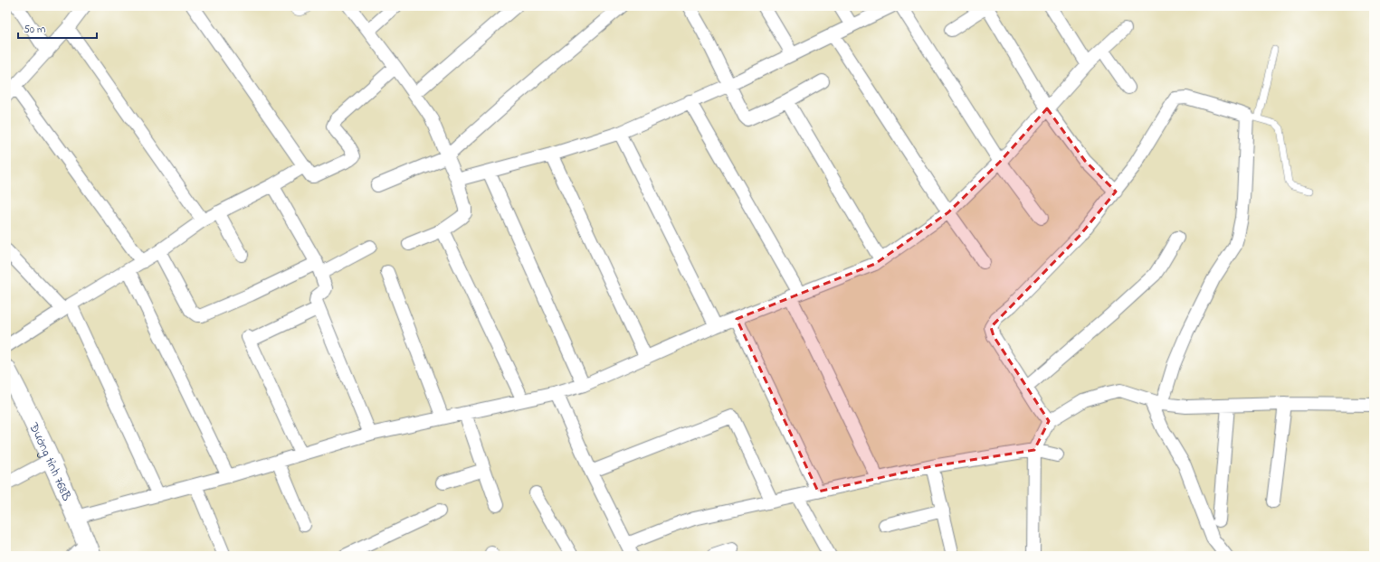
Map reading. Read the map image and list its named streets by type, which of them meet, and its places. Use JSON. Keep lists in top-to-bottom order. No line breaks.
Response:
{"streets":{"street":["Đường tỉnh 768B"]},"scale_bar":"50 m"}
